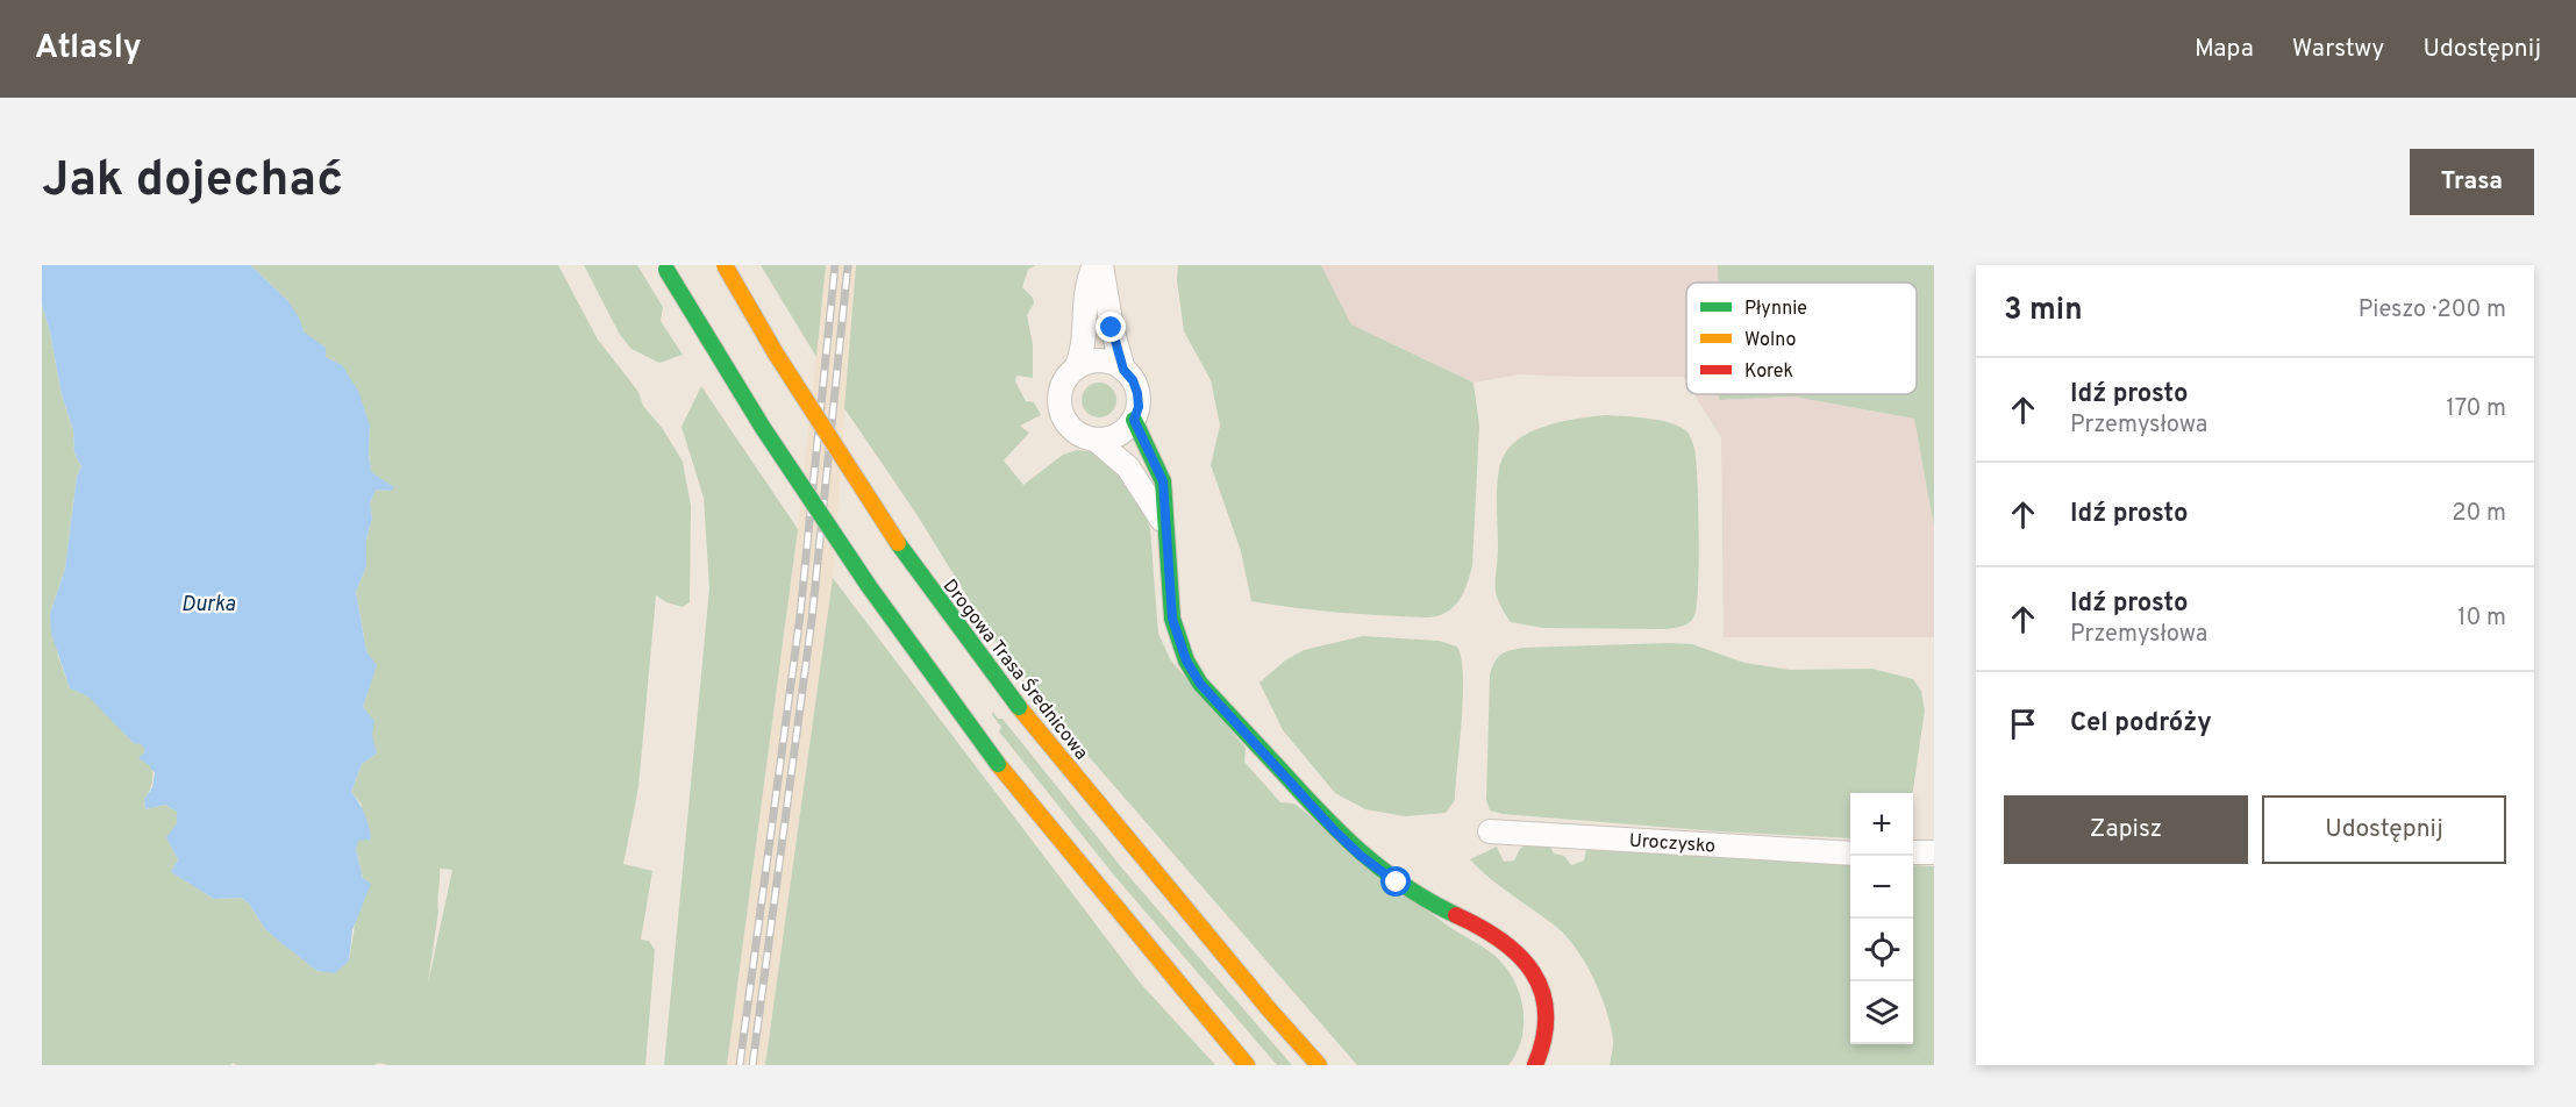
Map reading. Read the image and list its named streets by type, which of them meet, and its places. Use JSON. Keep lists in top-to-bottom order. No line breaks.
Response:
{"streets":{"main road":["Drogowa Trasa Średnicowa"],"street":["Uroczysko"]},"water":["Durka"],"legend":["Płynnie","Wolno","Korek"],"page":{"header":"Atlasly","nav":["Mapa","Warstwy","Udostępnij"],"buttons":["Trasa",["Zapisz","Udostępnij"]],"title":"Jak dojechać","heading":["3 min","Pieszo · 200 m"],"list":[["Idź prosto","Przemysłowa","170 m"],["Idź prosto","20 m"],["Idź prosto","Przemysłowa","10 m"],"Cel podróży"],"map_buttons":["+","−"]}}
